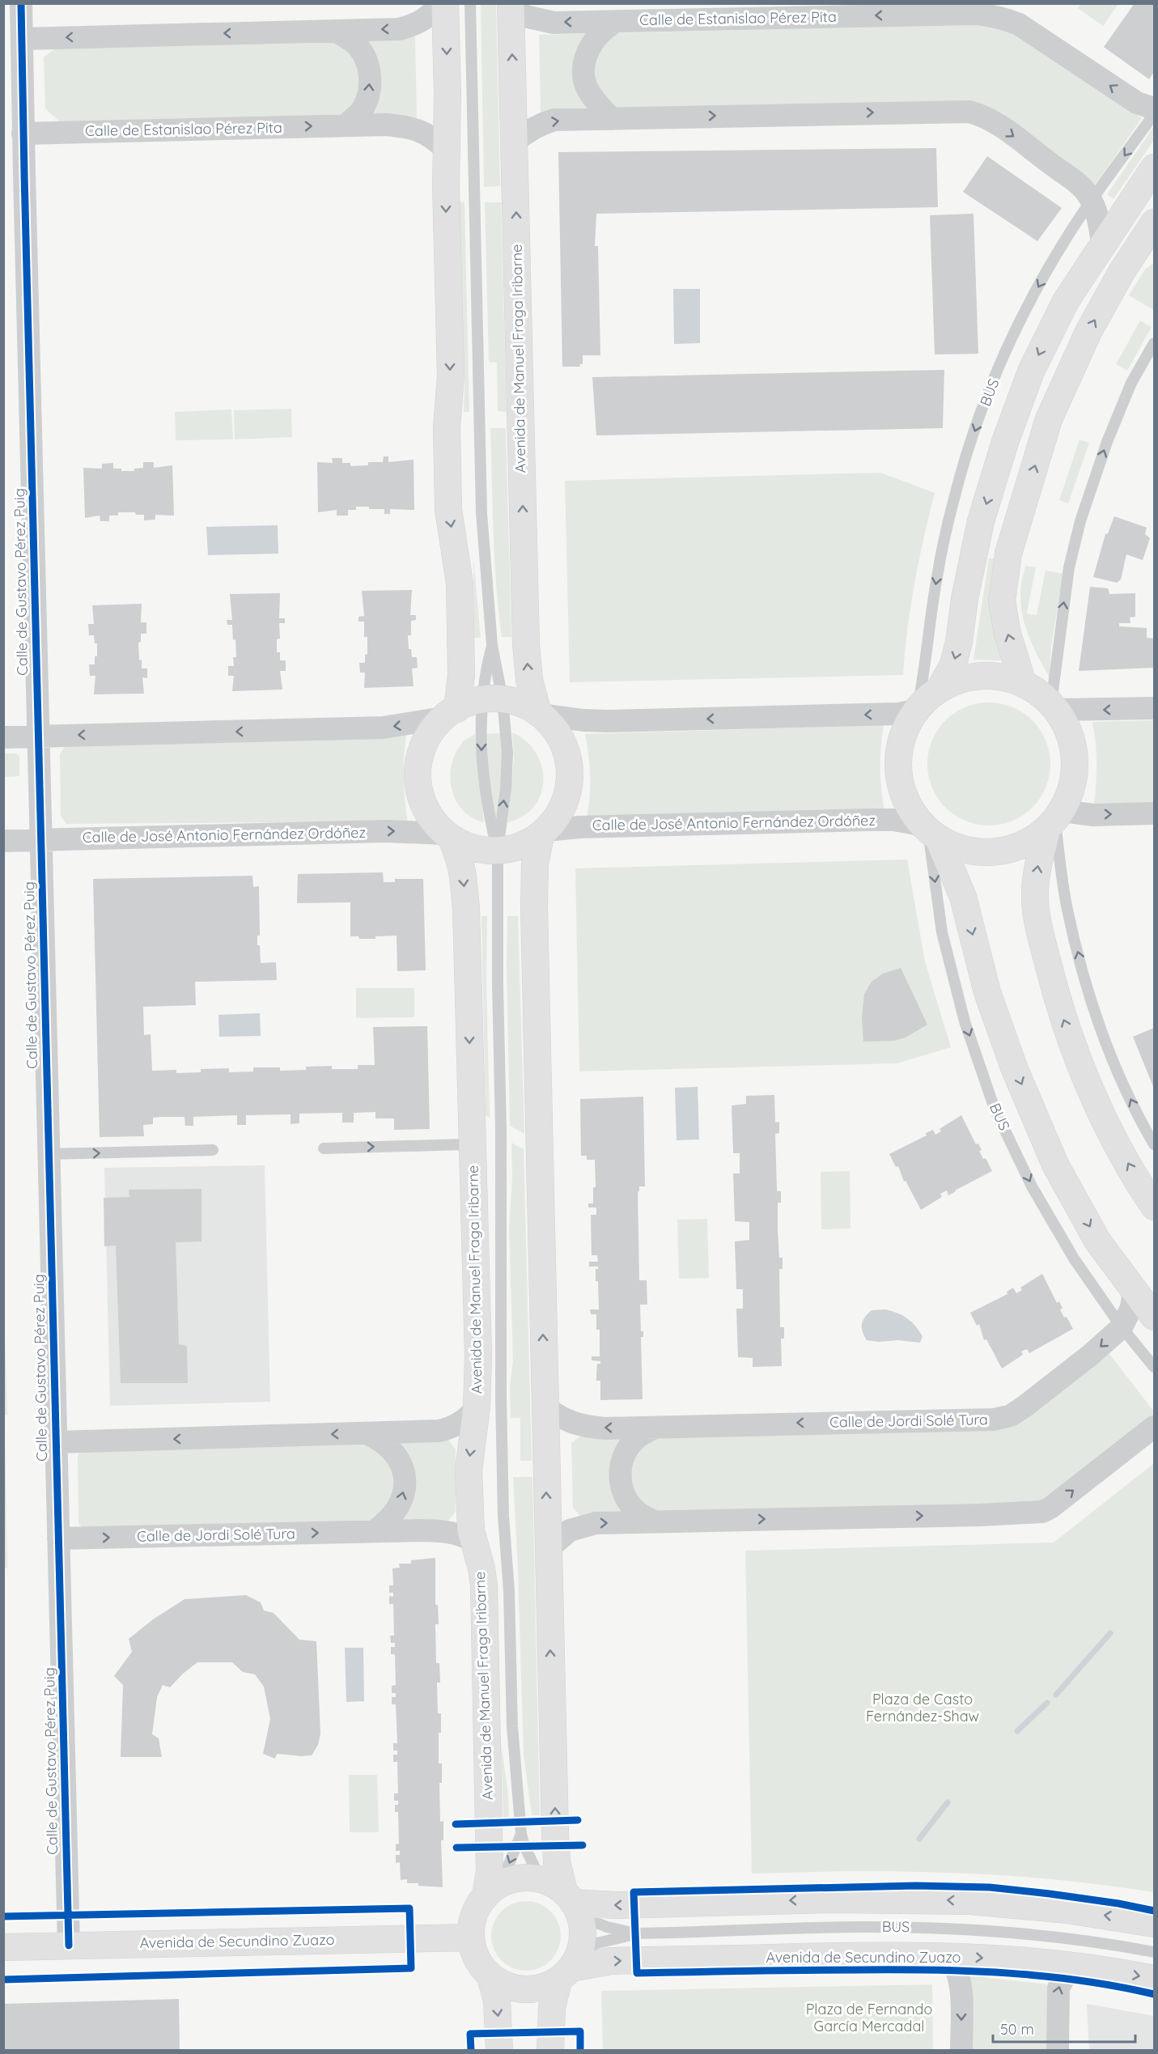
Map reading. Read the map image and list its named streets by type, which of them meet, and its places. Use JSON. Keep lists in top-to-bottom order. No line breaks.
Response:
{"streets":{"street":["Calle de Estanislao Pérez Pita","Avenida de Manuel Fraga Iribarne","Calle de Gustavo Pérez Puig","Calle de José Antonio Fernández Ordóñez","Calle de Jordi Solé Tura","Avenida de Secundino Zuazo"],"lane":["BUS"]},"crossings":[["Calle de Estanislao Pérez Pita","Avenida de Manuel Fraga Iribarne"],["Calle de Estanislao Pérez Pita","Calle de Gustavo Pérez Puig"],["Avenida de Manuel Fraga Iribarne","BUS"],["Avenida de Manuel Fraga Iribarne","Calle de José Antonio Fernández Ordóñez"],["Avenida de Manuel Fraga Iribarne","Calle de Jordi Solé Tura"],["Avenida de Manuel Fraga Iribarne","Avenida de Secundino Zuazo"],["BUS","Calle de José Antonio Fernández Ordóñez"],["BUS","Calle de Jordi Solé Tura"],["BUS","Avenida de Secundino Zuazo"],["Calle de Gustavo Pérez Puig","Calle de José Antonio Fernández Ordóñez"],["Calle de Gustavo Pérez Puig","Calle de Jordi Solé Tura"],["Calle de Gustavo Pérez Puig","Avenida de Secundino Zuazo"]],"one_way":["BUS"],"parks":["Plaza de Casto Fernández-Shaw","Plaza de Fernando García Mercadal"],"scale_bar":"50 m"}
